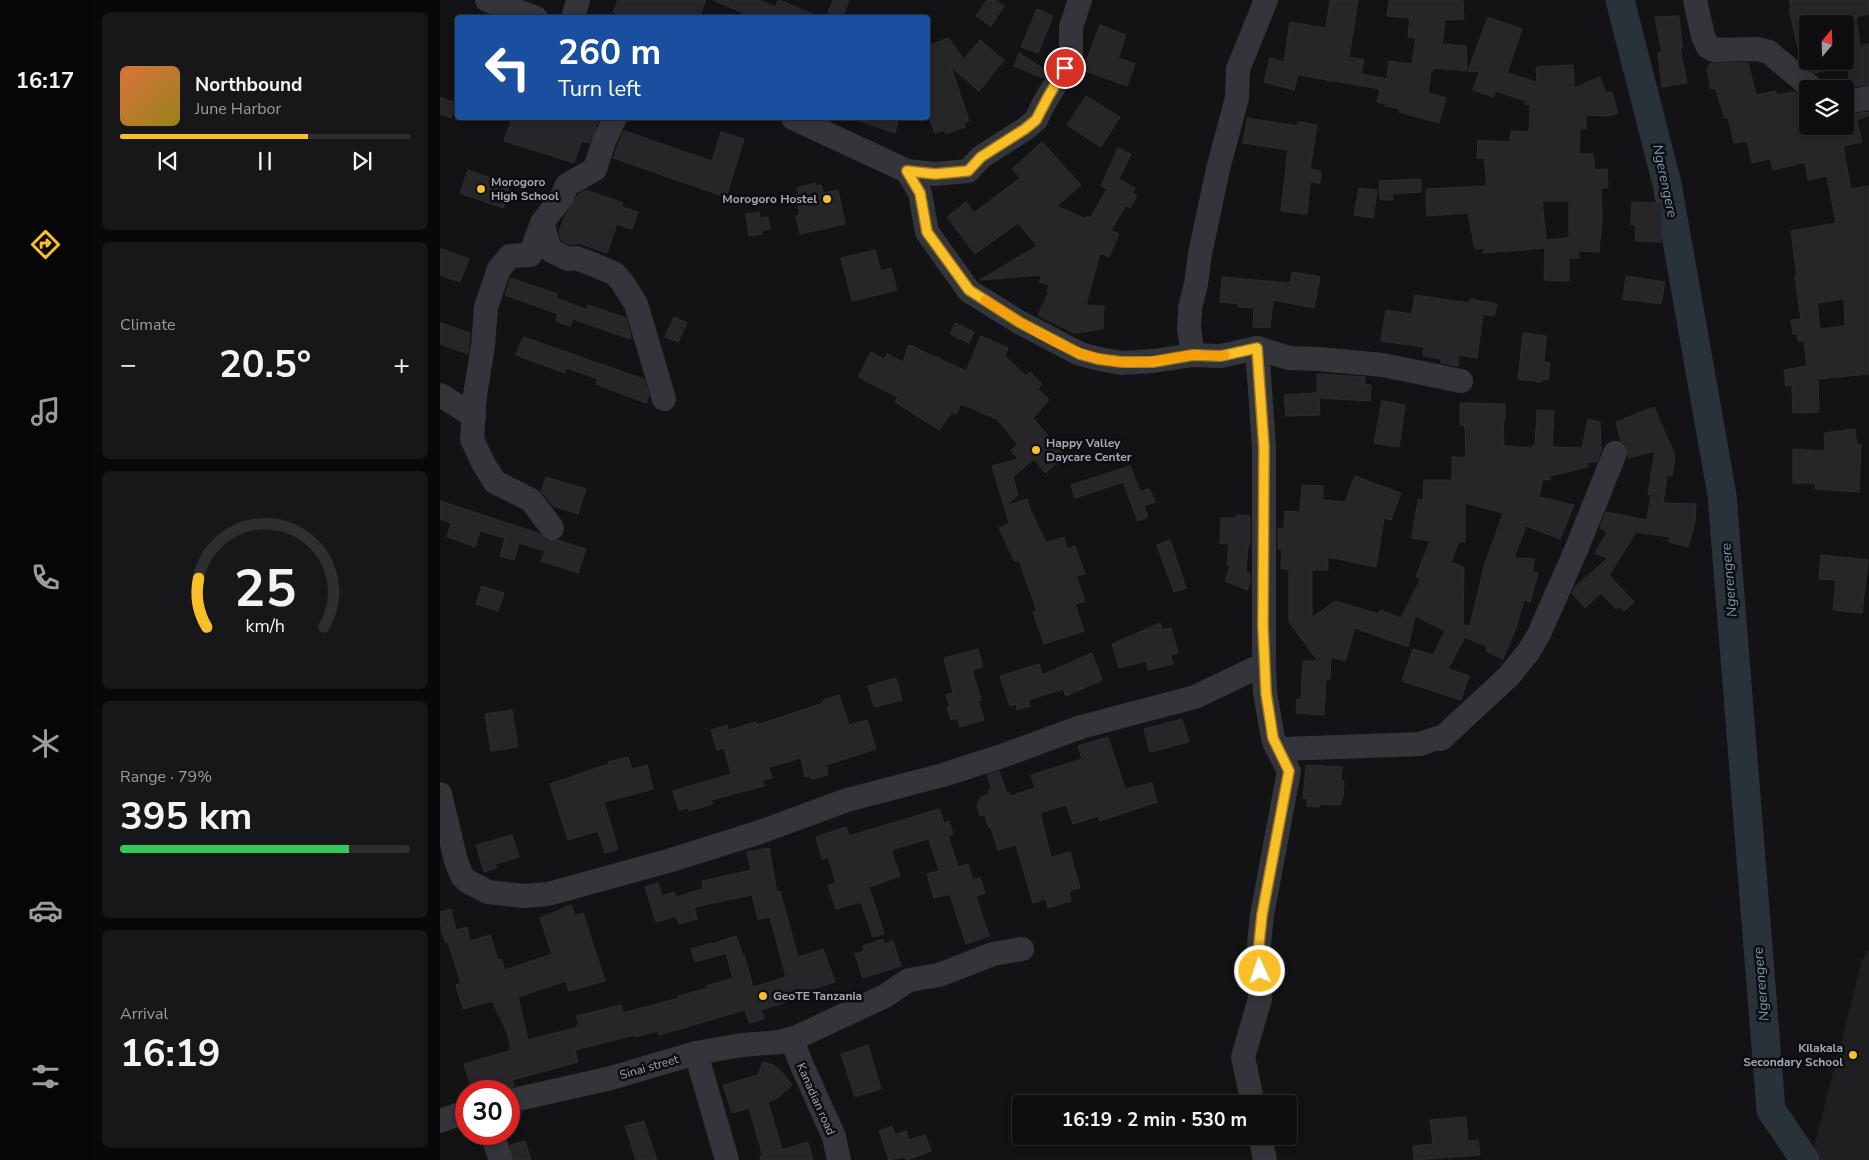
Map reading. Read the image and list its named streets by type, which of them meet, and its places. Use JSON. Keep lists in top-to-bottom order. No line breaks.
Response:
{"streets":{"street":["Sinai street","Kanadian road"]},"crossings":[["Sinai street","Kanadian road"]],"water":["Ngerengere"],"places":["Morogoro High School","Morogoro Hostel","Happy Valley Daycare Center","GeoTE Tanzania","Kilakala Secondary School"],"north":"top","page":{"tabs":"16:17","turn":["260 m","Turn left"],"song":["Northbound","June Harbor"],"tile":["Climate",["Range · 79%","395 km"],["Arrival","16:19"]],"heat":["−","20.5°","+"],"limit":"30","trip":"16:19 · 2 min · 530 m","gauge":["25","km/h"]}}
